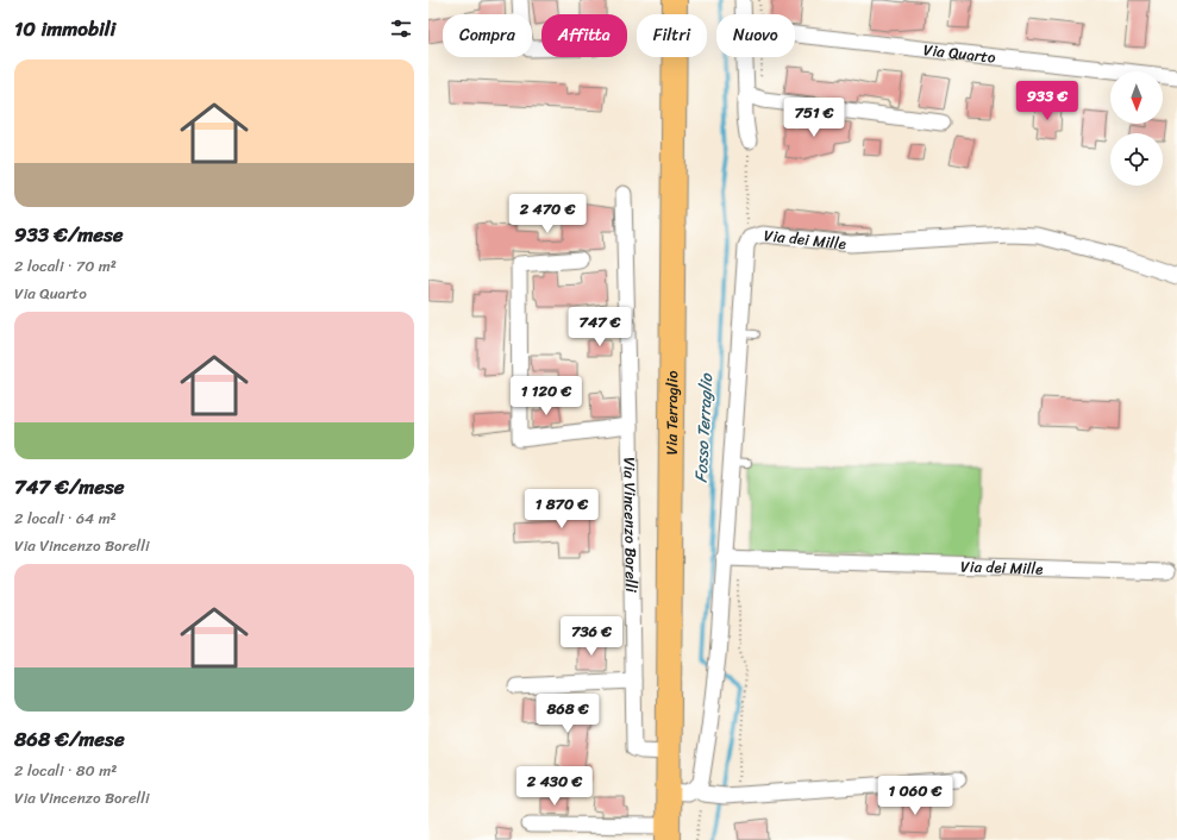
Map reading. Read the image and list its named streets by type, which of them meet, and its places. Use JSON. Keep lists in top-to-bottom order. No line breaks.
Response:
{"streets":{"main road":["Via Terraglio"],"street":["Via Quarto","Via dei Mille","Via Vincenzo Borelli"]},"crossings":[["Via Terraglio","Via Vincenzo Borelli"]],"water":["Fosso Terraglio"],"north":"bottom","page":{"heading":"10 immobili","chip":["Compra","Affitta","Filtri","Nuovo"],"list":[{"name":"933 €/mese","note":"2 locali · 70 m² · Via Quarto"},{"name":"747 €/mese","note":"2 locali · 64 m² · Via Vincenzo Borelli"},{"name":"868 €/mese","note":"2 locali · 80 m² · Via Vincenzo Borelli"}],"price":["933 €","751 €","2 470 €","747 €","1 120 €","1 870 €","736 €","868 €","2 430 €","1 060 €"]}}
